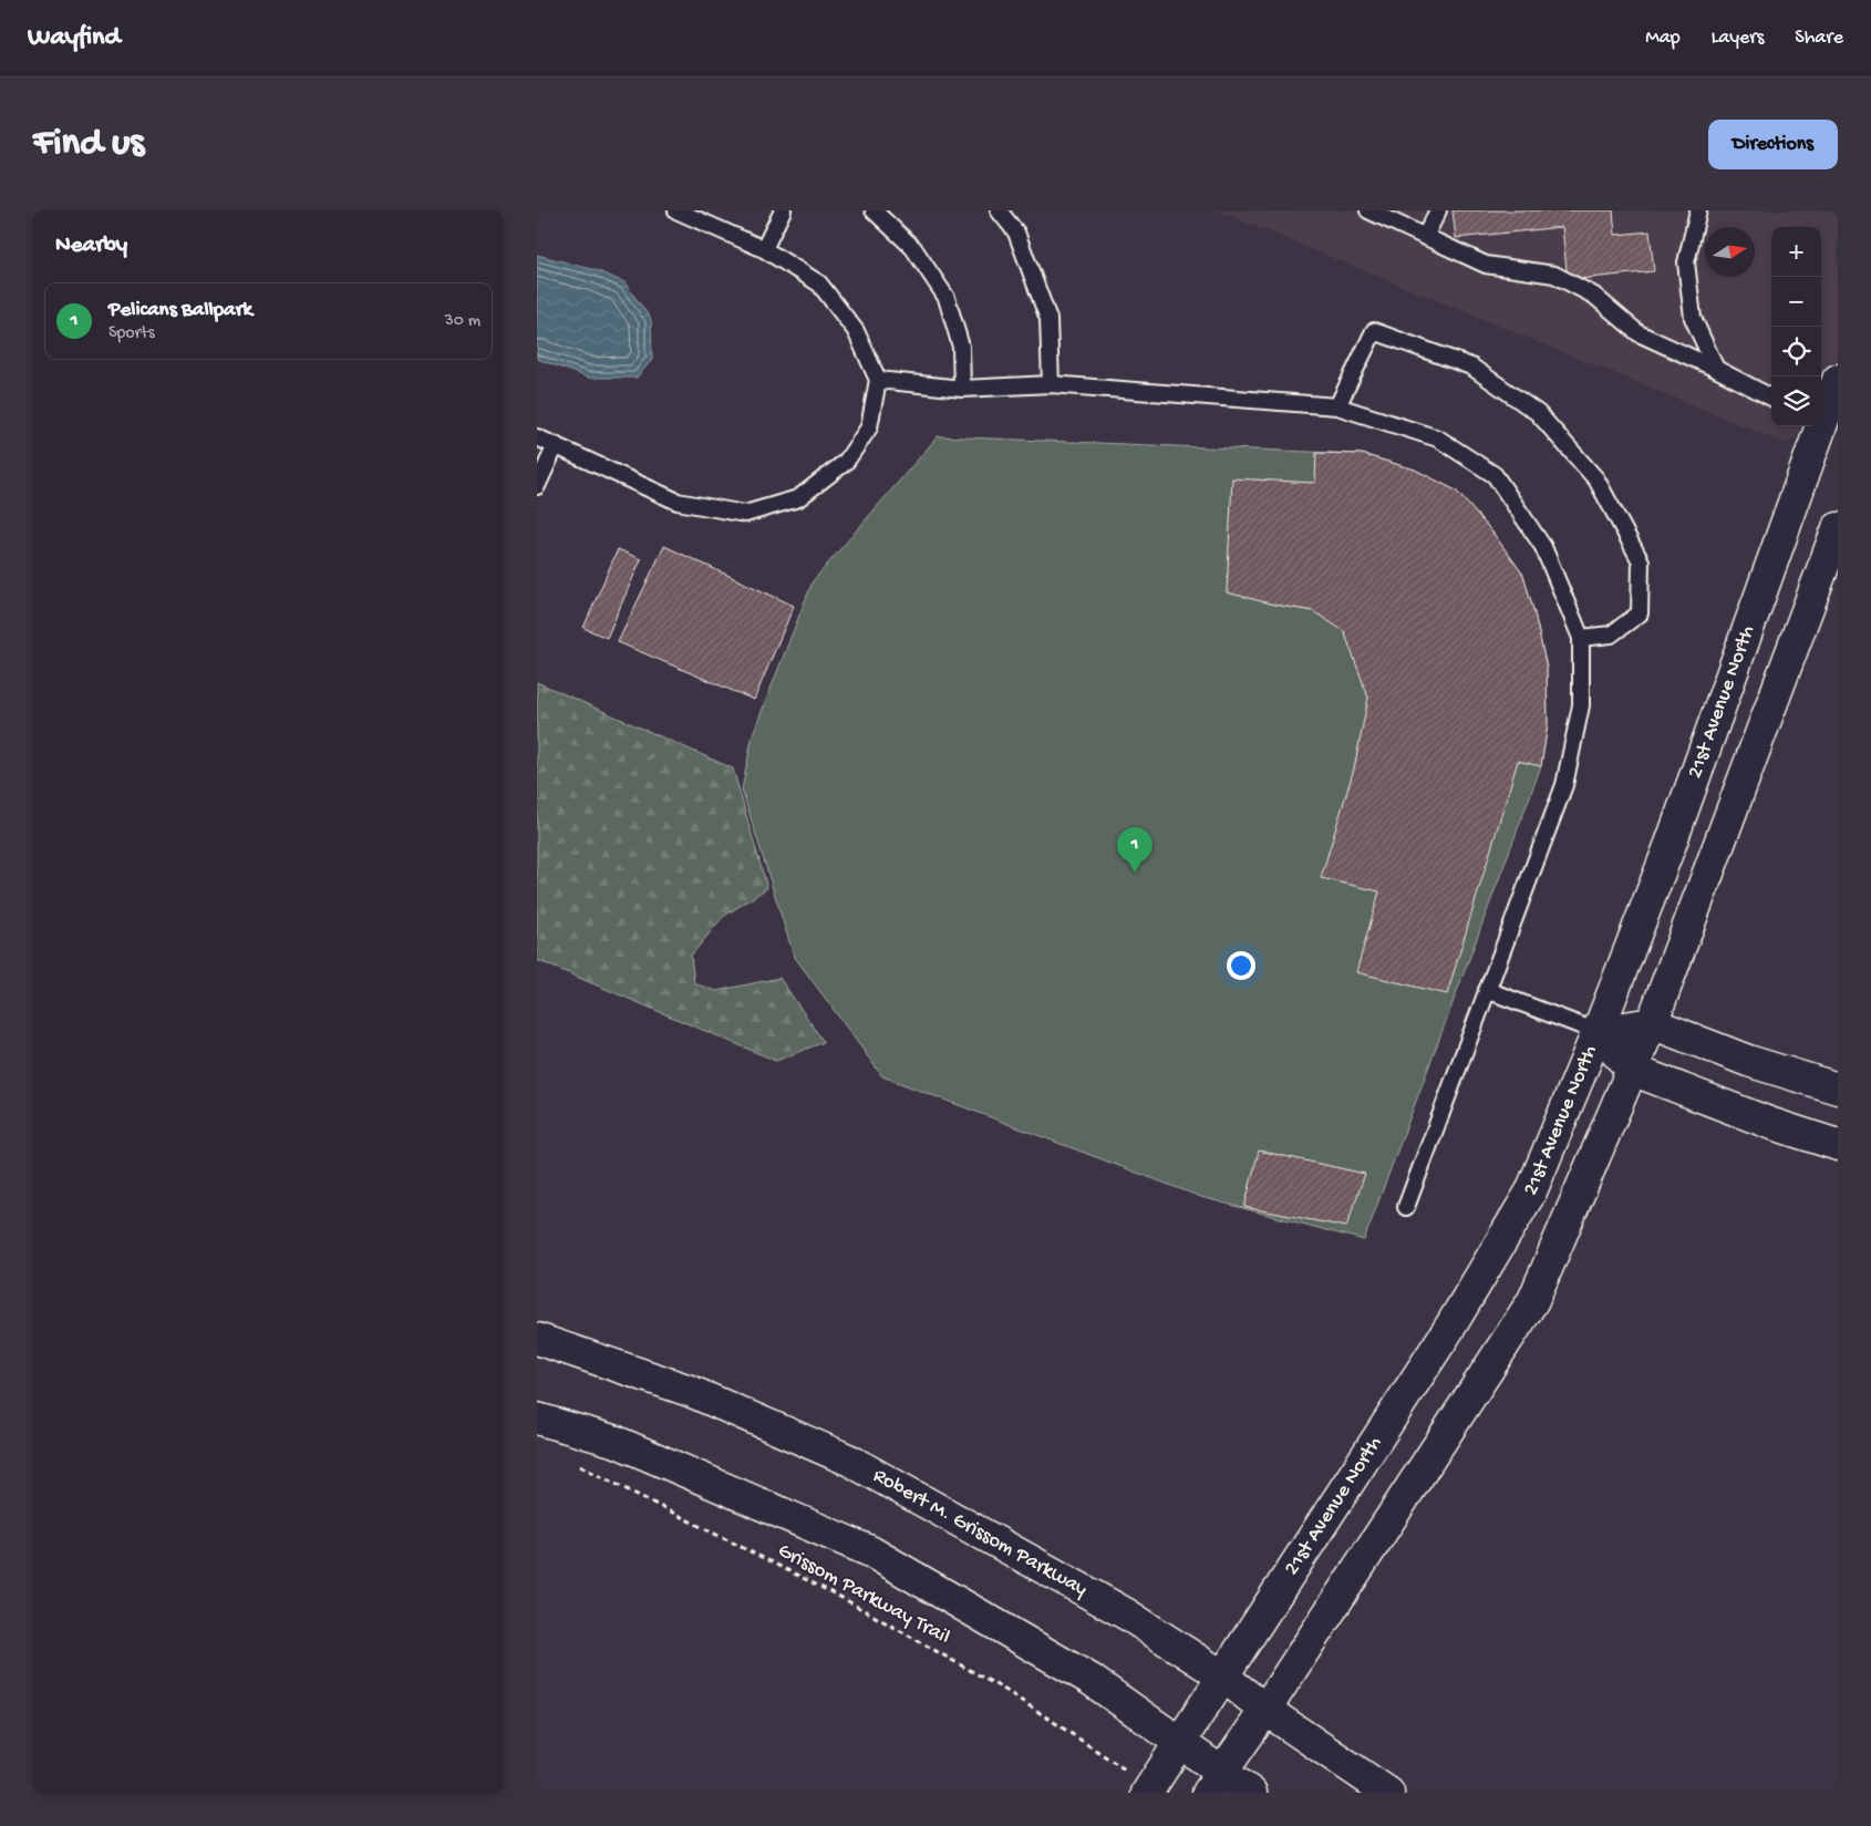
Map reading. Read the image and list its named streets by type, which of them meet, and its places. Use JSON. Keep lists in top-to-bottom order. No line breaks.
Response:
{"streets":{"main road":["21st Avenue North","Robert M. Grissom Parkway"],"path":["Grissom Parkway Trail"]},"crossings":[["21st Avenue North","Robert M. Grissom Parkway"],["21st Avenue North","Grissom Parkway Trail"]],"north":"right","page":{"header":"Wayfind","nav":["Map","Layers","Share"],"buttons":"Directions","title":"Find us","heading":"Nearby","map_buttons":["+","−"],"list":[{"mark":"1","name":"Pelicans Ballpark","note":"Sports","value":"30 m"}],"pins":"1"}}
